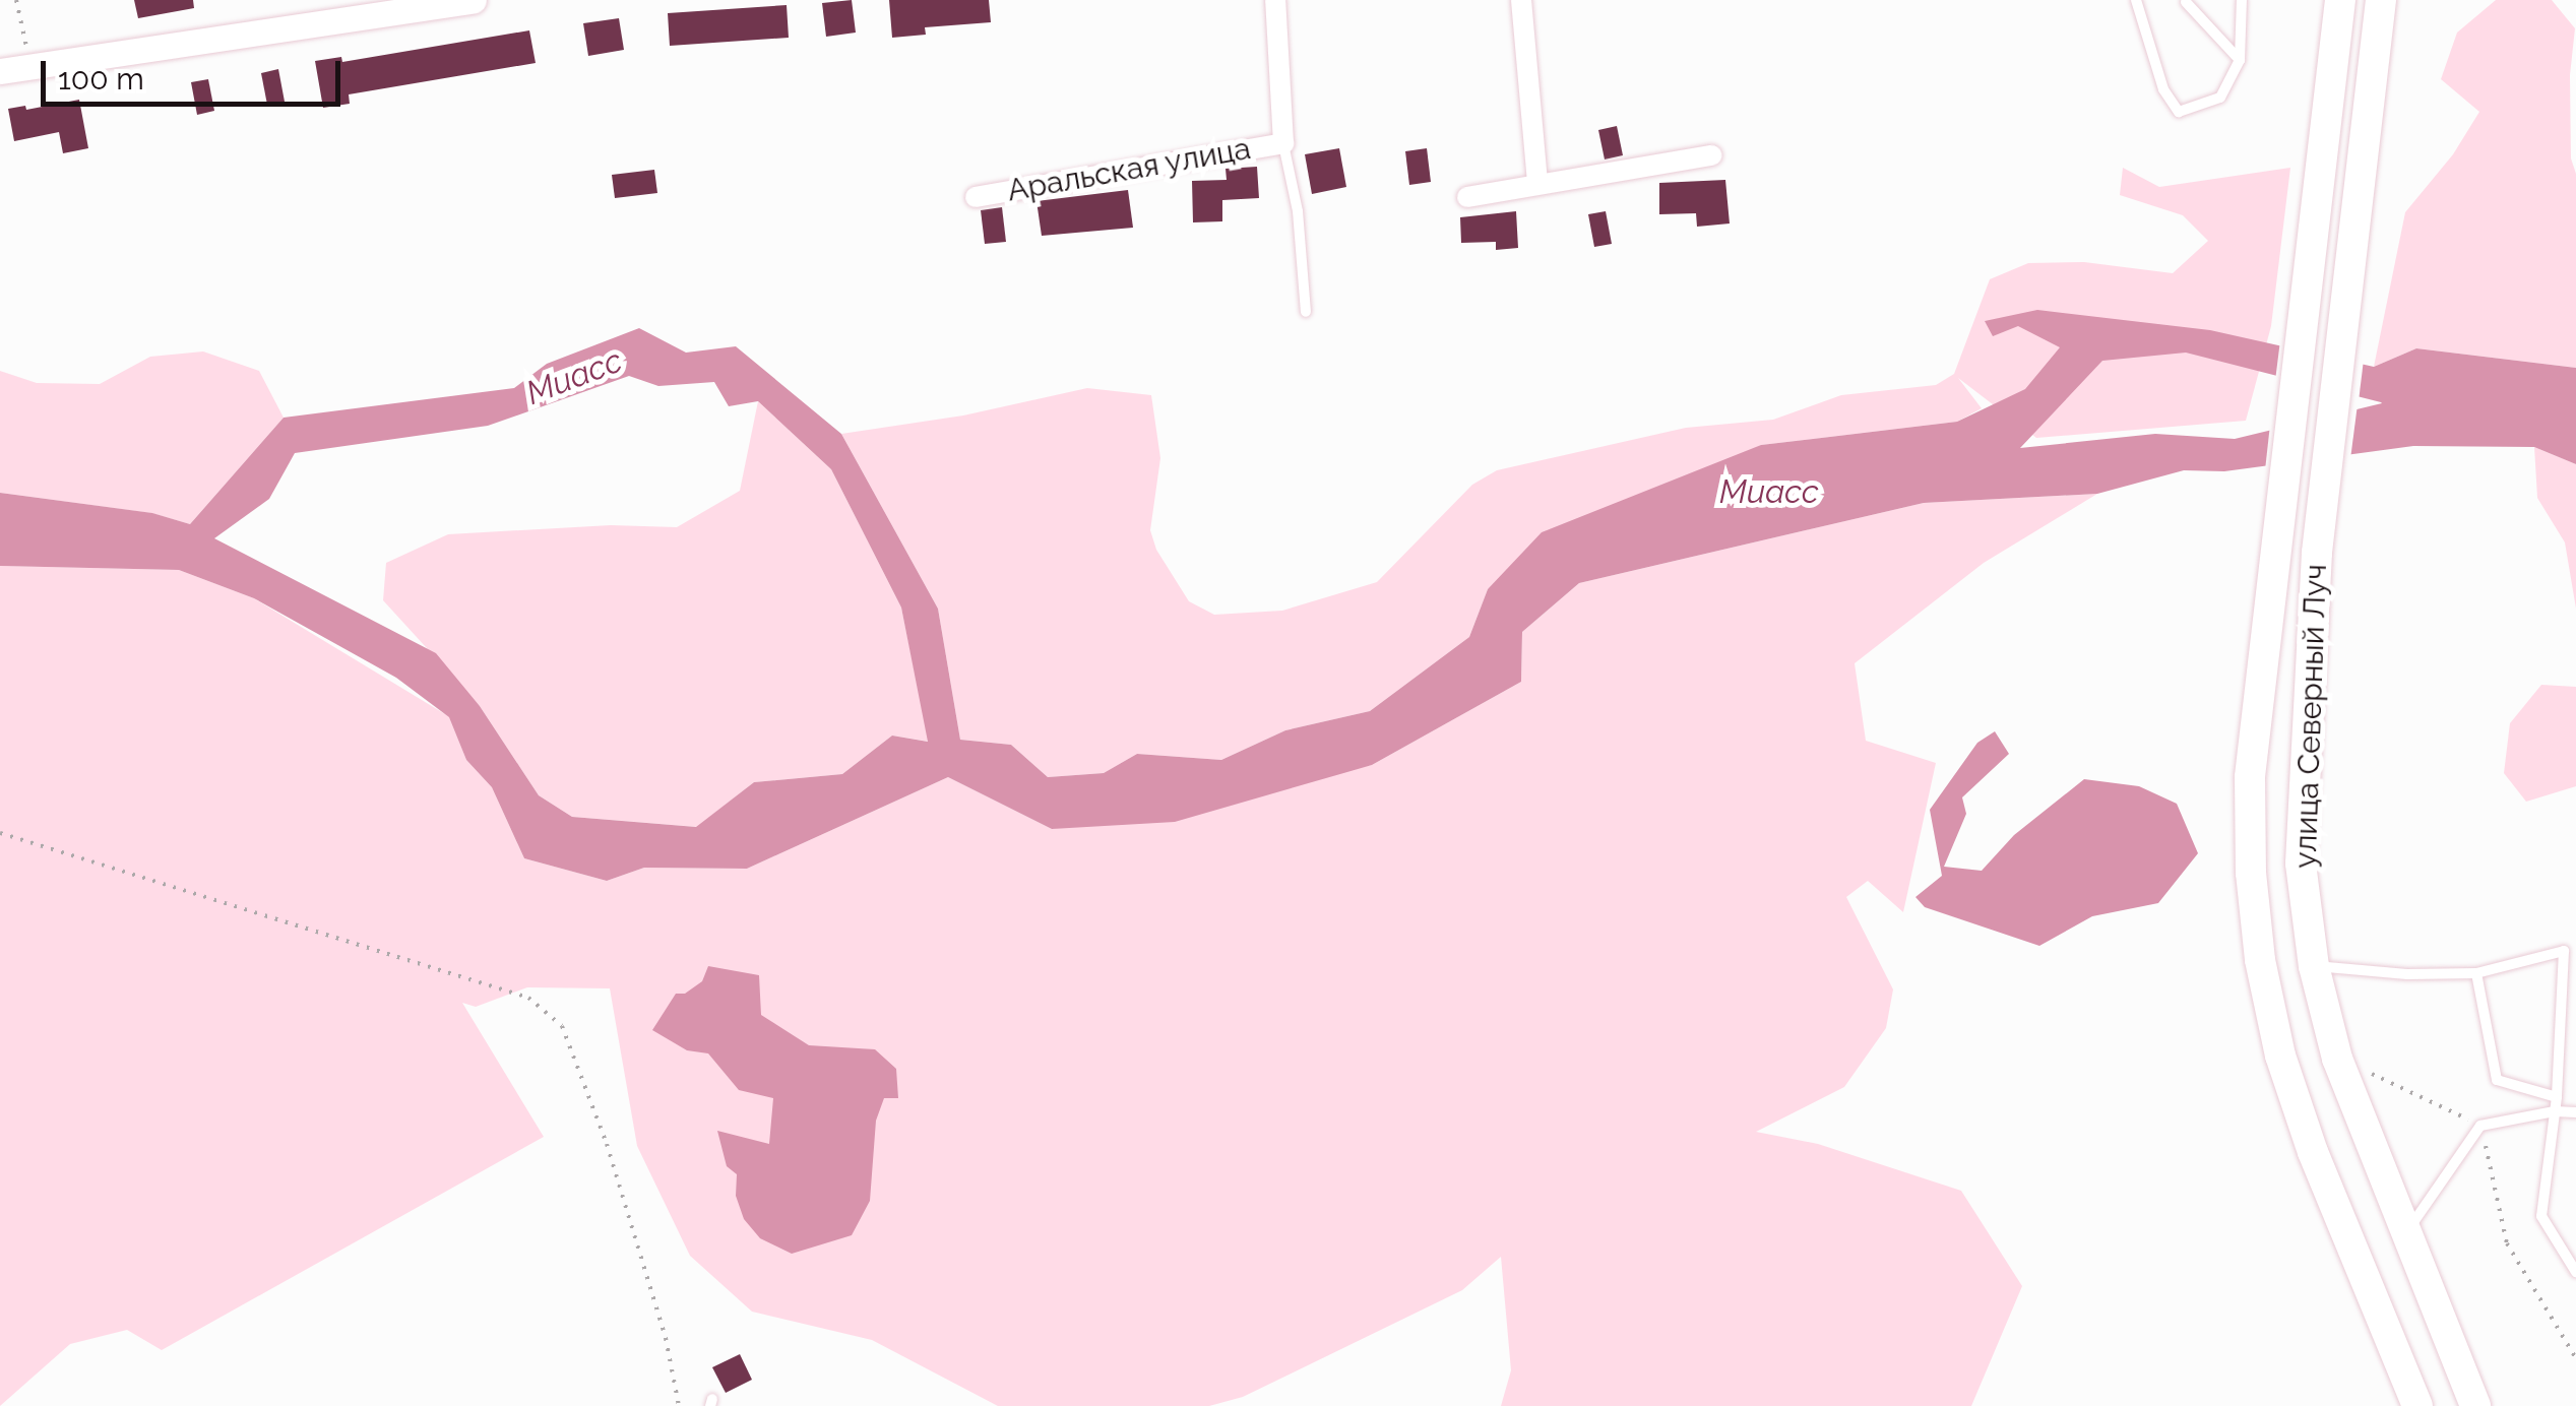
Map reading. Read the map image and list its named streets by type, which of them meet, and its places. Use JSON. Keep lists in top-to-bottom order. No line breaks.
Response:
{"streets":{"main road":["улица Северный Луч"],"street":["Аральская улица"]},"water":["Миасс"],"scale_bar":"100 m"}
